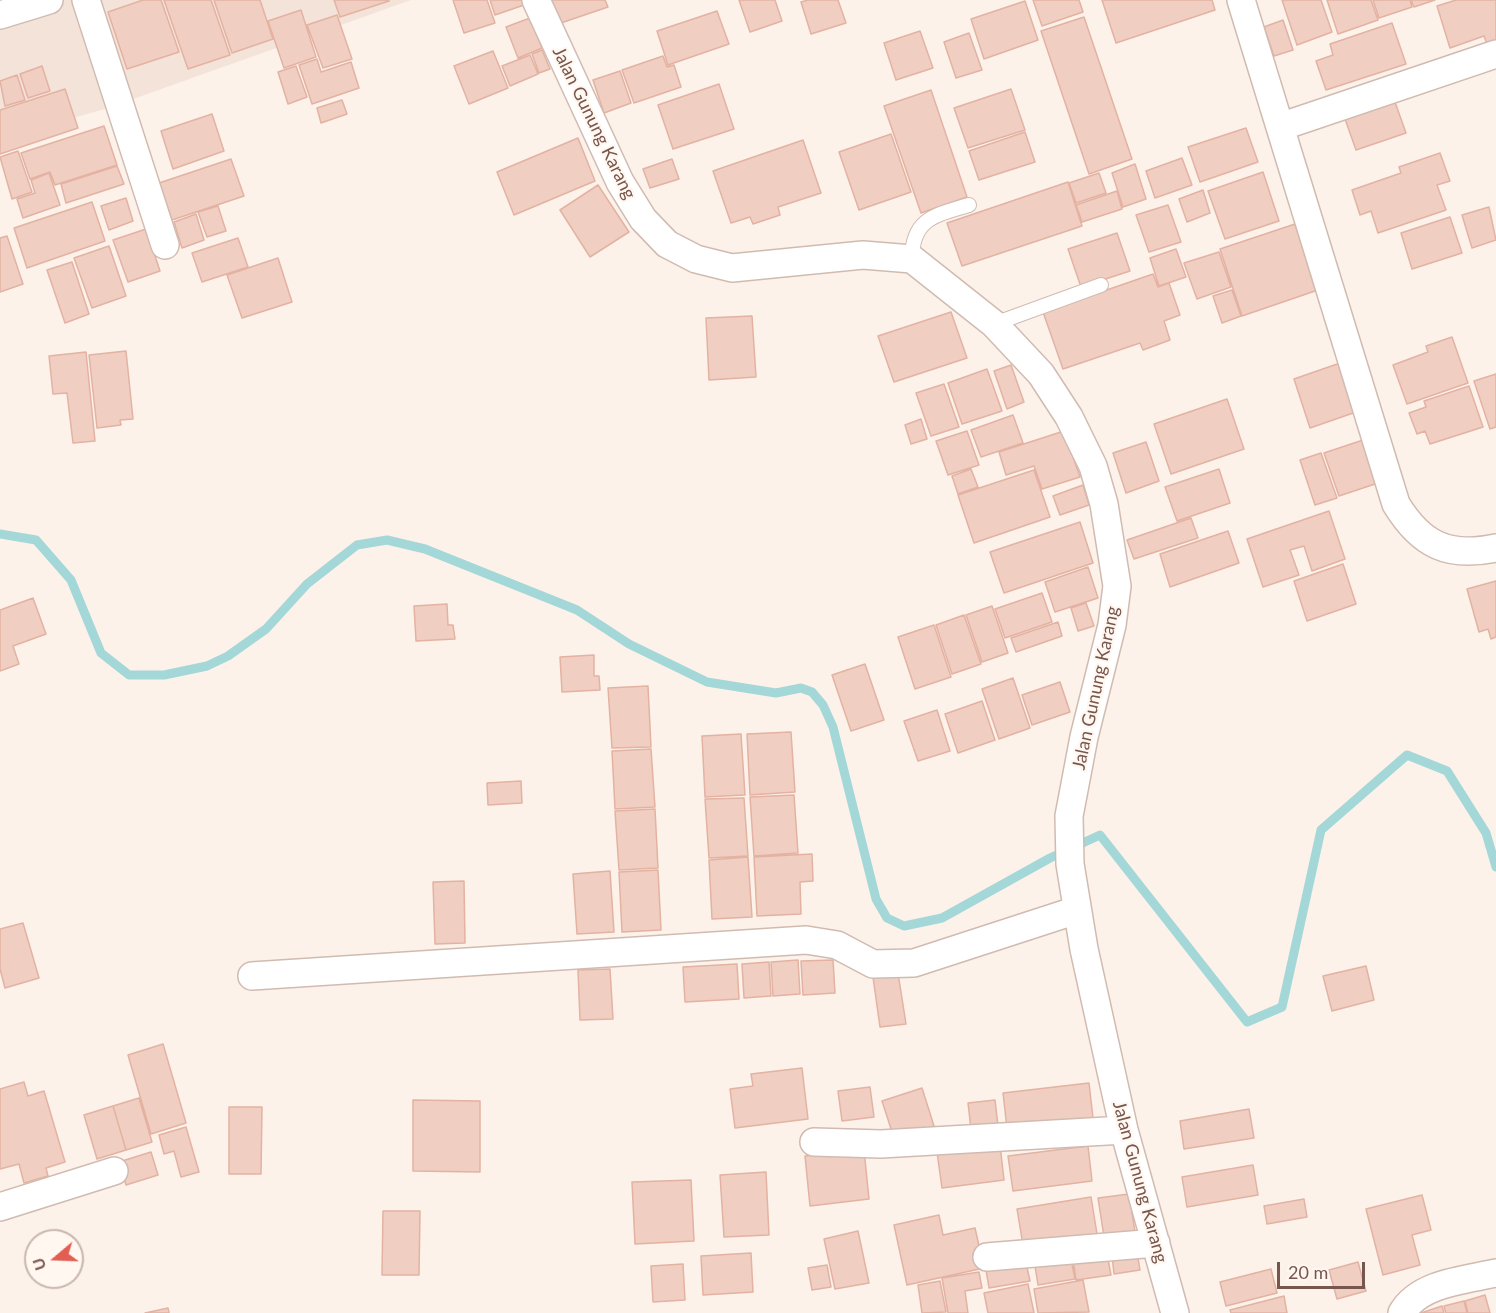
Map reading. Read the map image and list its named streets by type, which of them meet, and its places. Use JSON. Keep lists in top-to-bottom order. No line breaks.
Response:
{"streets":{"street":["Jalan Gunung Karang"]},"scale_bar":"20 m","north":"left"}
